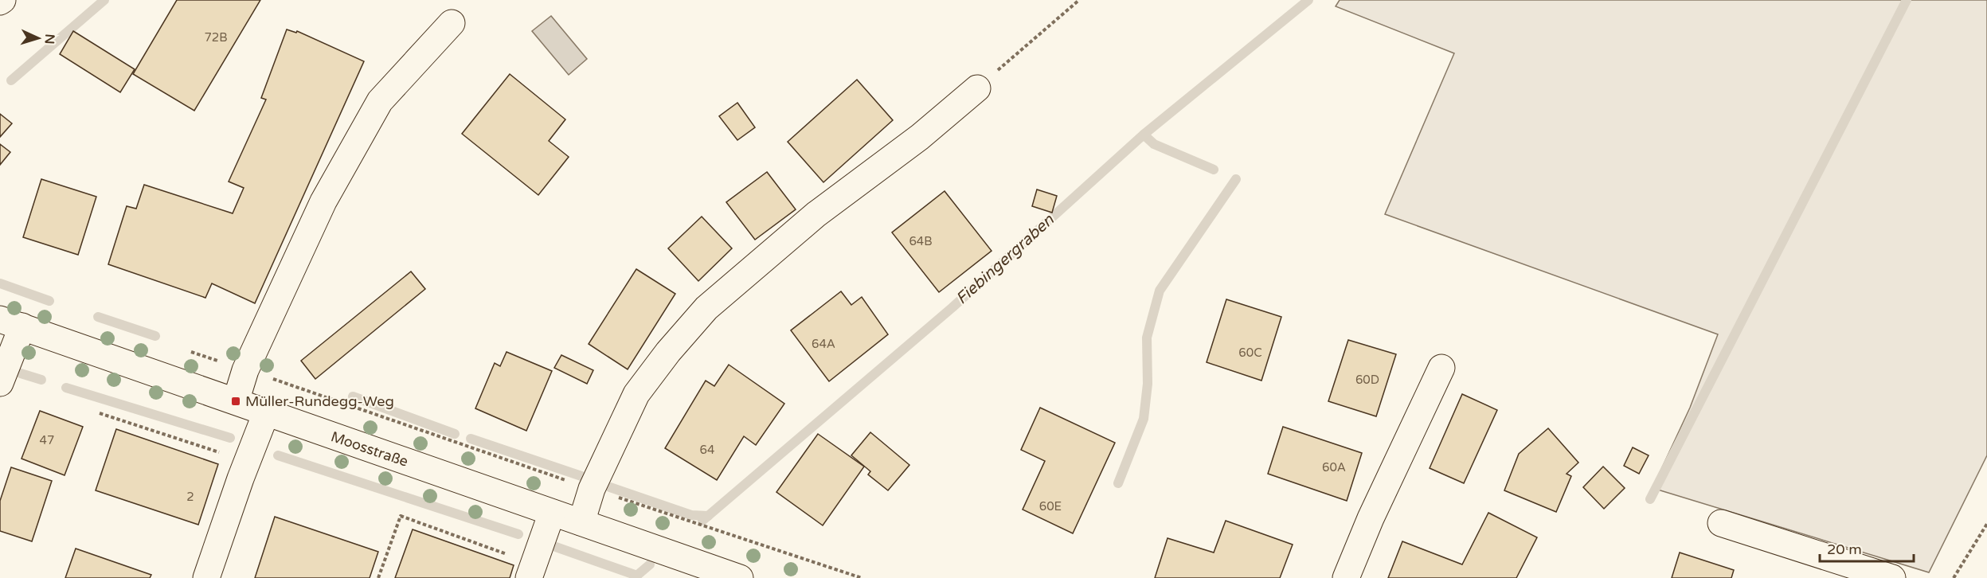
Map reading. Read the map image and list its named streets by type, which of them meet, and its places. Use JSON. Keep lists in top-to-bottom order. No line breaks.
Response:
{"streets":{"street":["Moosstraße"]},"water":["Fiebingergraben"],"places":{"transit":["Müller-Rundegg-Weg"]},"house_numbers":["72B","64B","64A","60C","60D","47","64","60A","2","60E"],"scale_bar":"20 m","north":"right"}
